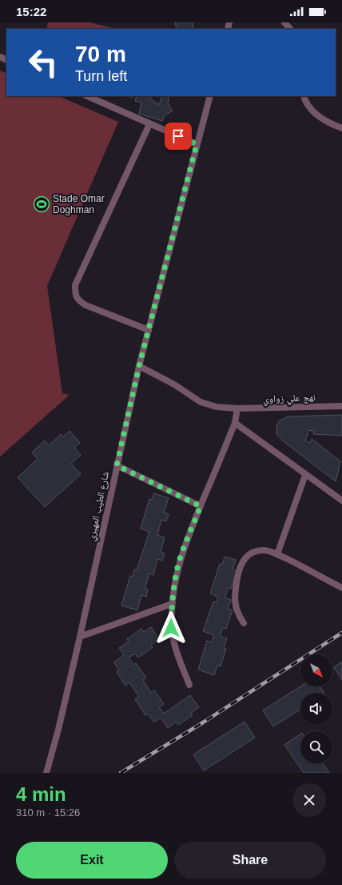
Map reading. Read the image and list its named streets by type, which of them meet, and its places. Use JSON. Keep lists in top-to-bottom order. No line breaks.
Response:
{"streets":{"street":["نهج علي زواوي","شارع الطيب المهيري"]},"crossings":[["نهج علي زواوي","شارع الطيب المهيري"]],"places":{"sports":["Stade Omar Doghman"]},"north":"bottom right","page":{"status":"15:22","turn":["70 m","Turn left"],"heading":["4 min","310 m · 15:26"],"buttons":["Exit","Share"]}}
